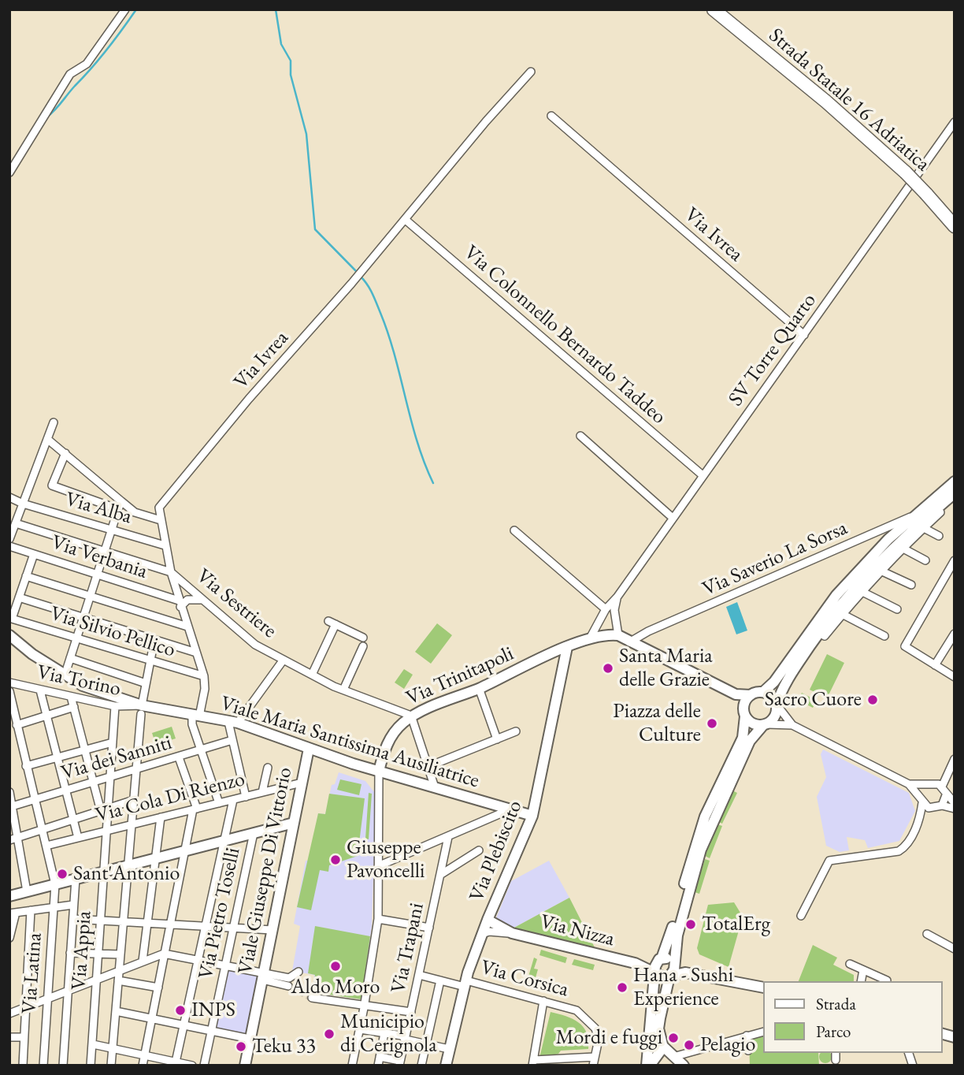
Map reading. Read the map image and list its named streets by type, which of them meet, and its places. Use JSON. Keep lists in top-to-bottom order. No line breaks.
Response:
{"streets":{"highway":["Strada Statale 16 Adriatica"],"main road":["Via Trinitapoli","Viale Maria Santissima Ausiliatrice","Via Plebiscito","Viale Giuseppe Di Vittorio","Via Nizza"],"street":["Via Ivrea","Via Colonnello Bernardo Taddeo","SV Torre Quarto","Via Alba","Via Verbania","Via Saverio La Sorsa","Via Sestriere","Via Silvio Pellico","Via Torino","Via dei Sanniti","Via Cola Di Rienzo","Via Pietro Toselli","Via Trapani","Via Appia","Via Latina","Via Corsica"]},"crossings":[["Via Ivrea","Via Colonnello Bernardo Taddeo"],["Via Ivrea","SV Torre Quarto"],["Via Ivrea","Via Alba"],["Via Ivrea","Via Verbania"],["Via Ivrea","Via Sestriere"],["Via Ivrea","Via Silvio Pellico"],["Via Ivrea","Viale Maria Santissima Ausiliatrice"],["Via Colonnello Bernardo Taddeo","SV Torre Quarto"],["SV Torre Quarto","Via Trinitapoli"],["Via Sestriere","Via Trinitapoli"],["Via Trinitapoli","Viale Maria Santissima Ausiliatrice"],["Via Trinitapoli","Via Plebiscito"],["Via Torino","Viale Maria Santissima Ausiliatrice"],["Via Torino","Via Appia"],["Viale Maria Santissima Ausiliatrice","Via Plebiscito"],["Viale Maria Santissima Ausiliatrice","Viale Giuseppe Di Vittorio"],["Via dei Sanniti","Via Appia"],["Via dei Sanniti","Via Latina"],["Via Cola Di Rienzo","Viale Giuseppe Di Vittorio"],["Via Cola Di Rienzo","Via Appia"],["Via Cola Di Rienzo","Via Latina"],["Via Plebiscito","Via Nizza"],["Via Plebiscito","Via Corsica"],["Via Trapani","Via Corsica"]],"places":["Santa Maria delle Grazie","Sacro Cuore","Piazza delle Culture","Giuseppe Pavoncelli","Sant'Antonio","TotalErg","Aldo Moro","Hana - Sushi Experience","INPS","Municipio di Cerignola","Mordi e fuggi","Pelagio","Teku 33"],"legend":["Strada","Parco"]}
